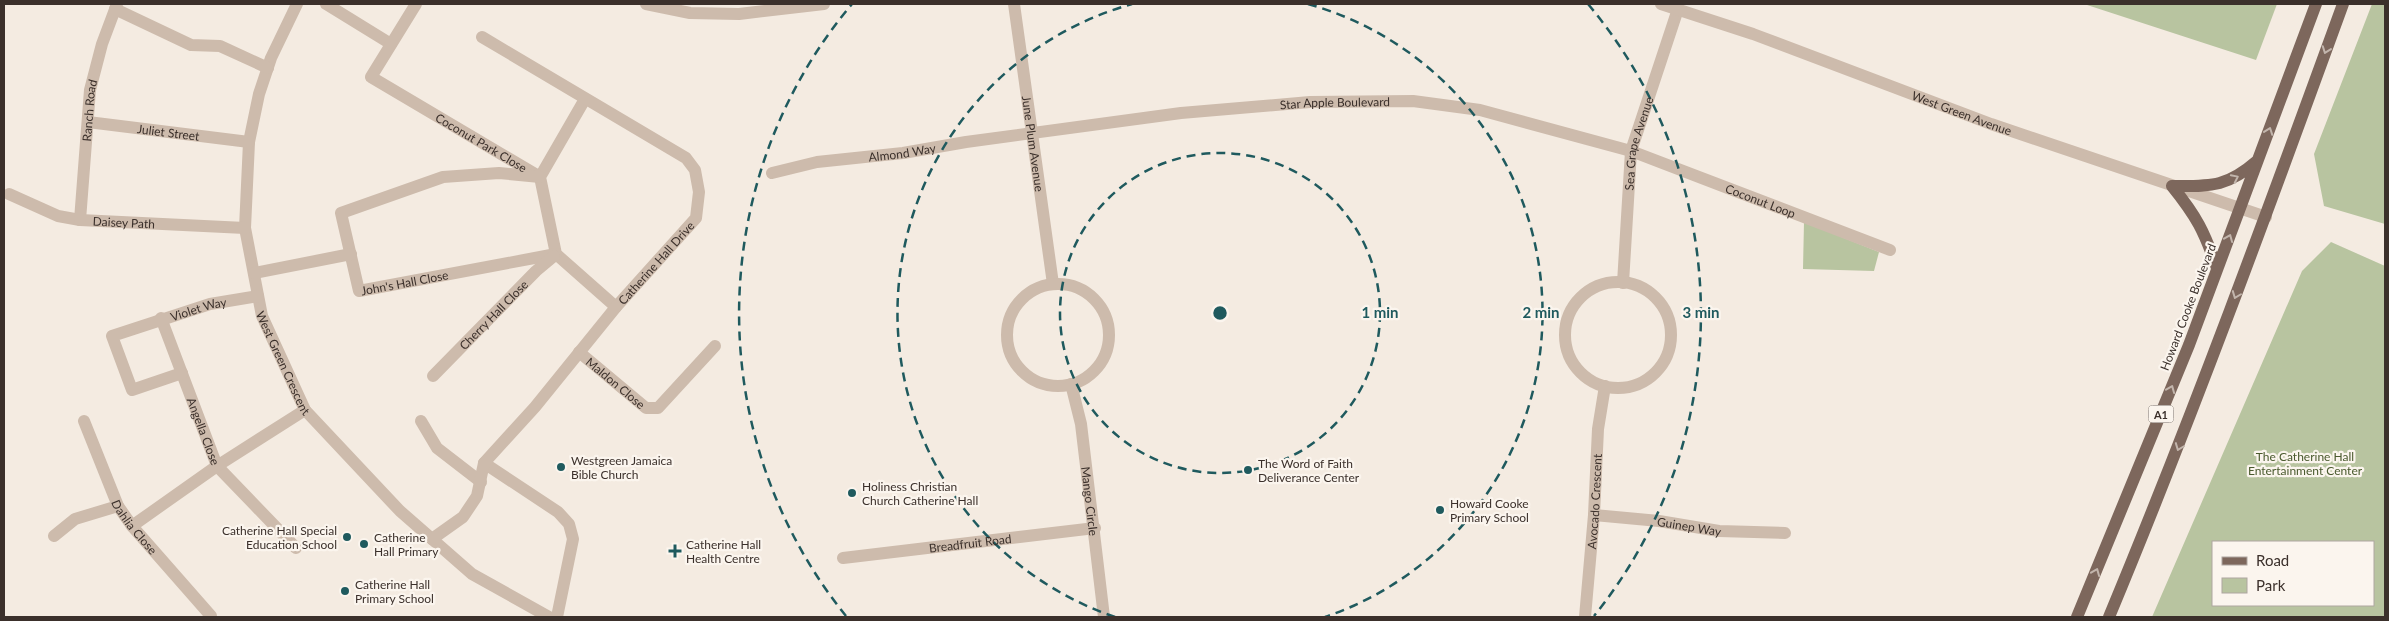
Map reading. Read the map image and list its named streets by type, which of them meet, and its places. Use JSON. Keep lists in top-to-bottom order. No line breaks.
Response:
{"streets":{"main road":["Howard Cooke Boulevard","A1"],"street":["Star Apple Boulevard","Ranch Road","West Green Avenue","Juliet Street","Coconut Park Close","June Plum Avenue","Sea Grape Avenue","Almond Way","Coconut Loop","Daisey Path","Catherine Hall Drive","John's Hall Close","Violet Way","Cherry Hall Close","West Green Crescent","Maldon Close","Angella Close","Mango Circle","Avocado Crescent","Dahlia Close","Guinep Way","Breadfruit Road"]},"crossings":[["Star Apple Boulevard","June Plum Avenue"],["Star Apple Boulevard","Sea Grape Avenue"],["Star Apple Boulevard","Almond Way"],["Star Apple Boulevard","Coconut Loop"],["Ranch Road","Juliet Street"],["Ranch Road","Daisey Path"],["West Green Avenue","Sea Grape Avenue"],["West Green Avenue","Howard Cooke Boulevard"],["West Green Avenue","A1"],["Juliet Street","West Green Crescent"],["Coconut Park Close","John's Hall Close"],["June Plum Avenue","Almond Way"],["June Plum Avenue","Mango Circle"],["Sea Grape Avenue","Coconut Loop"],["Sea Grape Avenue","Avocado Crescent"],["Daisey Path","West Green Crescent"],["Catherine Hall Drive","Maldon Close"],["John's Hall Close","Cherry Hall Close"],["Violet Way","West Green Crescent"],["Violet Way","Angella Close"],["Mango Circle","Breadfruit Road"],["Avocado Crescent","Guinep Way"]],"parks":["The Catherine Hall Entertainment Center"],"places":{"other":["Westgreen Jamaica Bible Church","The Word of Faith Deliverance Center","Holiness Christian Church Catherine Hall","Howard Cooke Primary School","Catherine Hall Special Education School","Catherine Hall Primary","Catherine Hall Primary School"],"health":["Catherine Hall Health Centre"]},"legend":["Road","Park"],"rings":["1 min","2 min","3 min"]}
